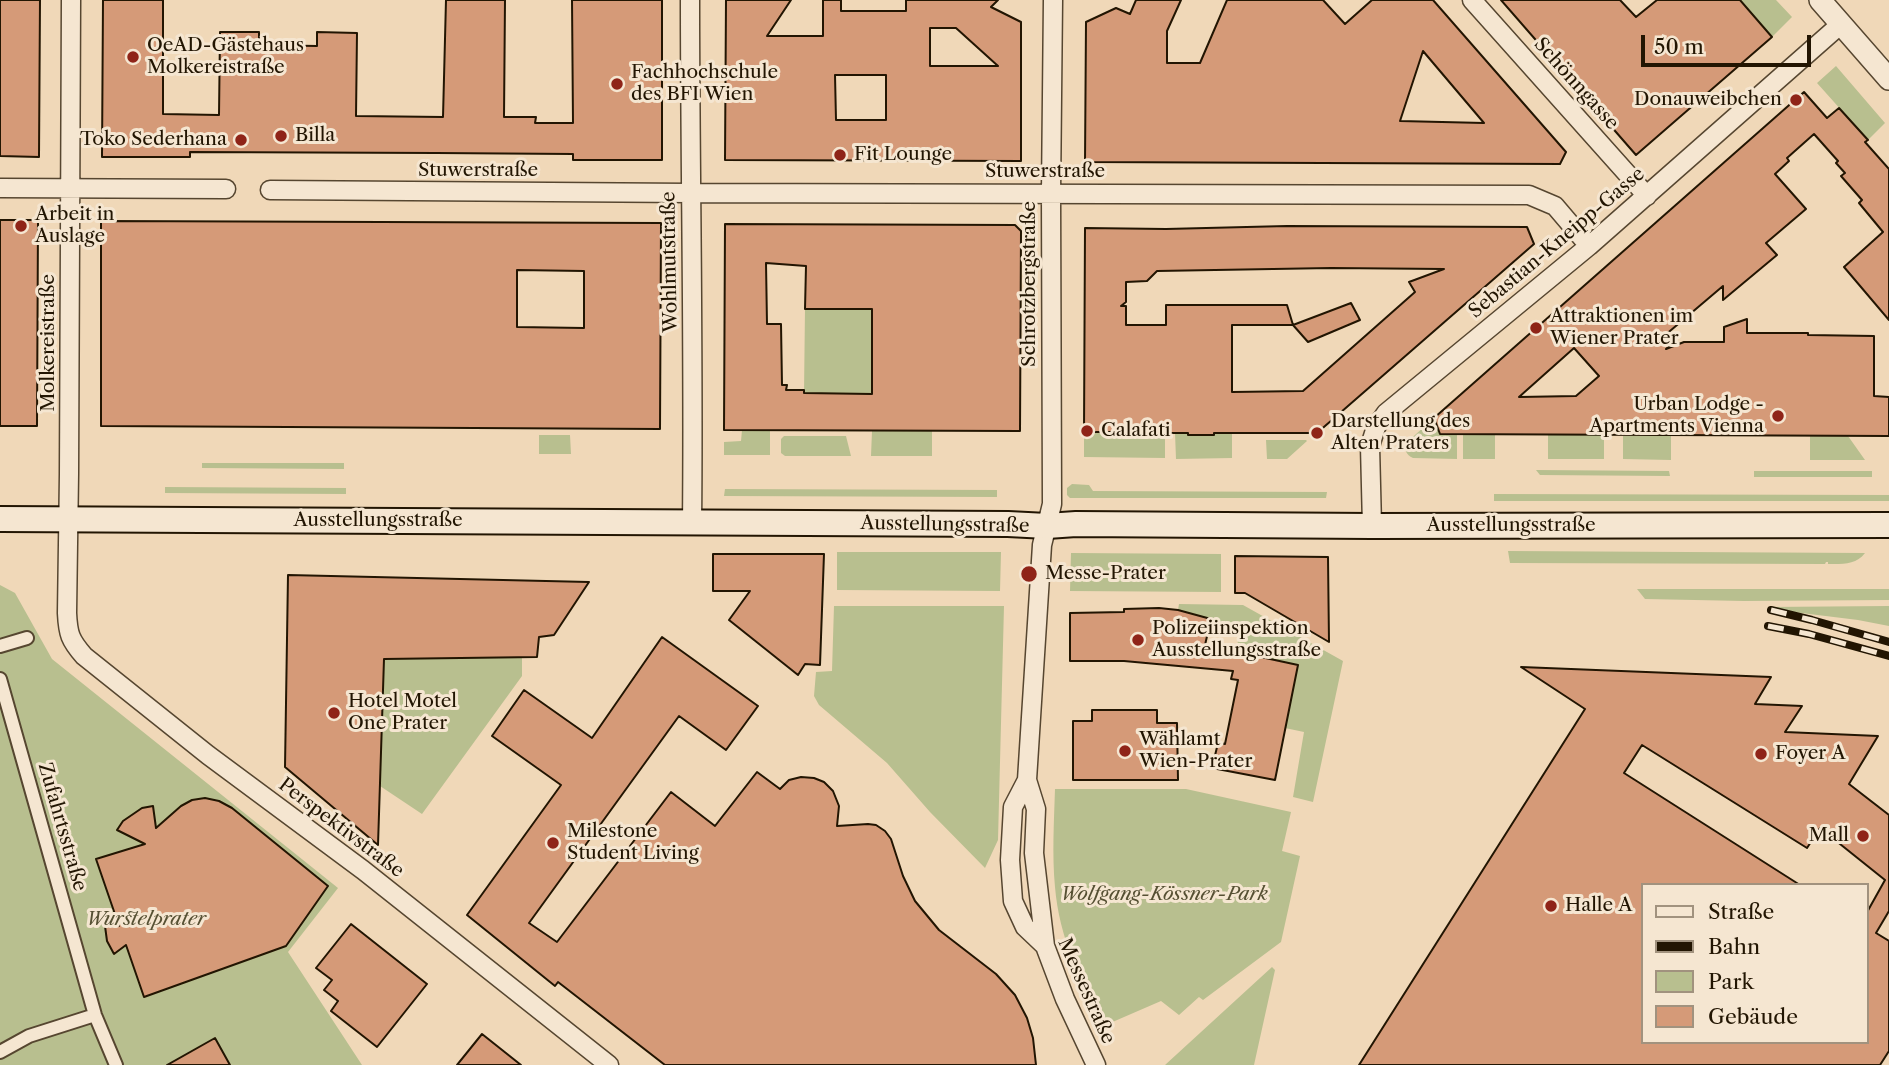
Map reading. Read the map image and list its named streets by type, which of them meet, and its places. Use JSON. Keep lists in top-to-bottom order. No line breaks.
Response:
{"streets":{"main road":["Ausstellungsstraße"],"street":["Schönngasse","Stuwerstraße","Sebastian-Kneipp-Gasse","Wohlmutstraße","Schrotzbergstraße","Molkereistraße","Zufahrtsstraße","Perspektivstraße","Messestraße"]},"crossings":[["Schönngasse","Sebastian-Kneipp-Gasse"],["Stuwerstraße","Sebastian-Kneipp-Gasse"],["Stuwerstraße","Wohlmutstraße"],["Stuwerstraße","Schrotzbergstraße"],["Sebastian-Kneipp-Gasse","Ausstellungsstraße"],["Wohlmutstraße","Ausstellungsstraße"],["Schrotzbergstraße","Ausstellungsstraße"],["Schrotzbergstraße","Messestraße"],["Molkereistraße","Ausstellungsstraße"],["Molkereistraße","Perspektivstraße"],["Ausstellungsstraße","Perspektivstraße"]],"parks":["Wolfgang-Kössner-Park","Wurstelprater"],"places":["OeAD-Gästehaus Molkereistraße","Fachhochschule des BFI Wien","Donauweibchen","Billa","Toko Sederhana","Fit Lounge","Arbeit in Auslage","Attraktionen im Wiener Prater","Urban Lodge - Apartments Vienna","Calafati","Darstellung des Alten Praters","Messe-Prater","Polizeiinspektion Ausstellungsstraße","Hotel Motel One Prater","Wählamt Wien-Prater","Foyer A","Mall","Milestone Student Living","Halle A"],"legend":["Straße","Bahn","Park","Gebäude"],"scale_bar":"50 m"}
